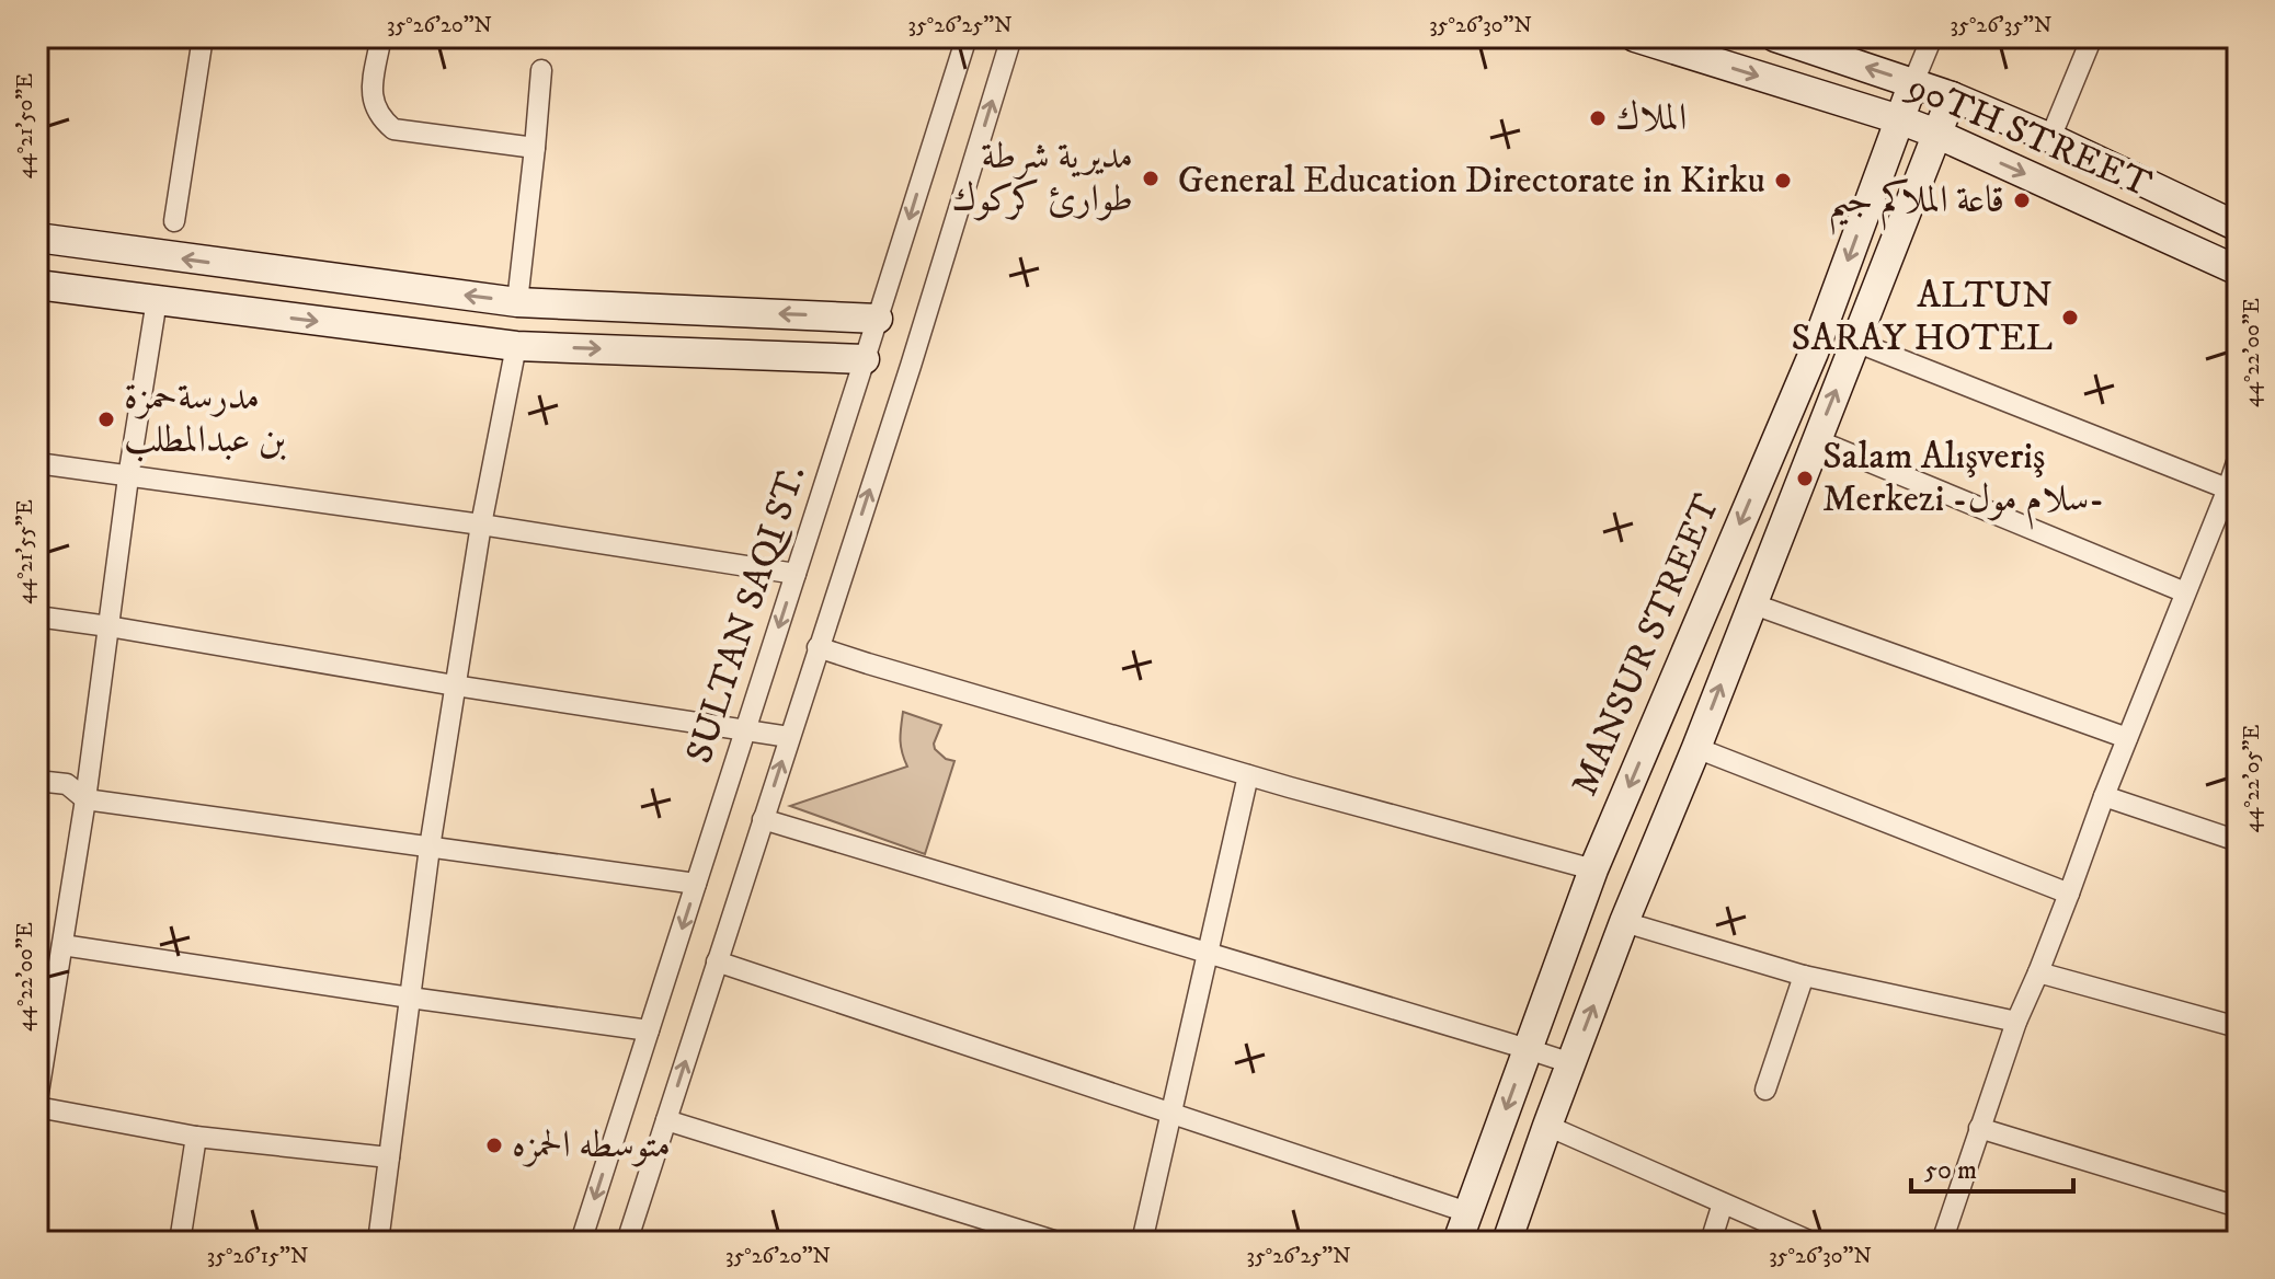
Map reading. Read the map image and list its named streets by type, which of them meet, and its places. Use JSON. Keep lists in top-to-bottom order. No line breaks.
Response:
{"streets":{"street":["90TH STREET","SULTAN SAQI ST.","MANSUR STREET"]},"crossings":[["90TH STREET","MANSUR STREET"]],"places":["الملاك","مديرية شرطة طوارئ كركوك","General Education Directorate in Kirku","قاعة الملاكم جيم","ALTUN SARAY HOTEL","مدرسةحمزة بن عبدالمطلب","Salam Alışveriş Merkezi -سلام مول-","متوسطه الحمزه"],"scale_bar":"50 m","coordinates":["35°26'20\"N","35°26'25\"N","35°26'30\"N","35°26'35\"N","44°21'50\"E","44°22'00\"E","44°21'55\"E","44°22'05\"E","35°26'15\"N"]}
